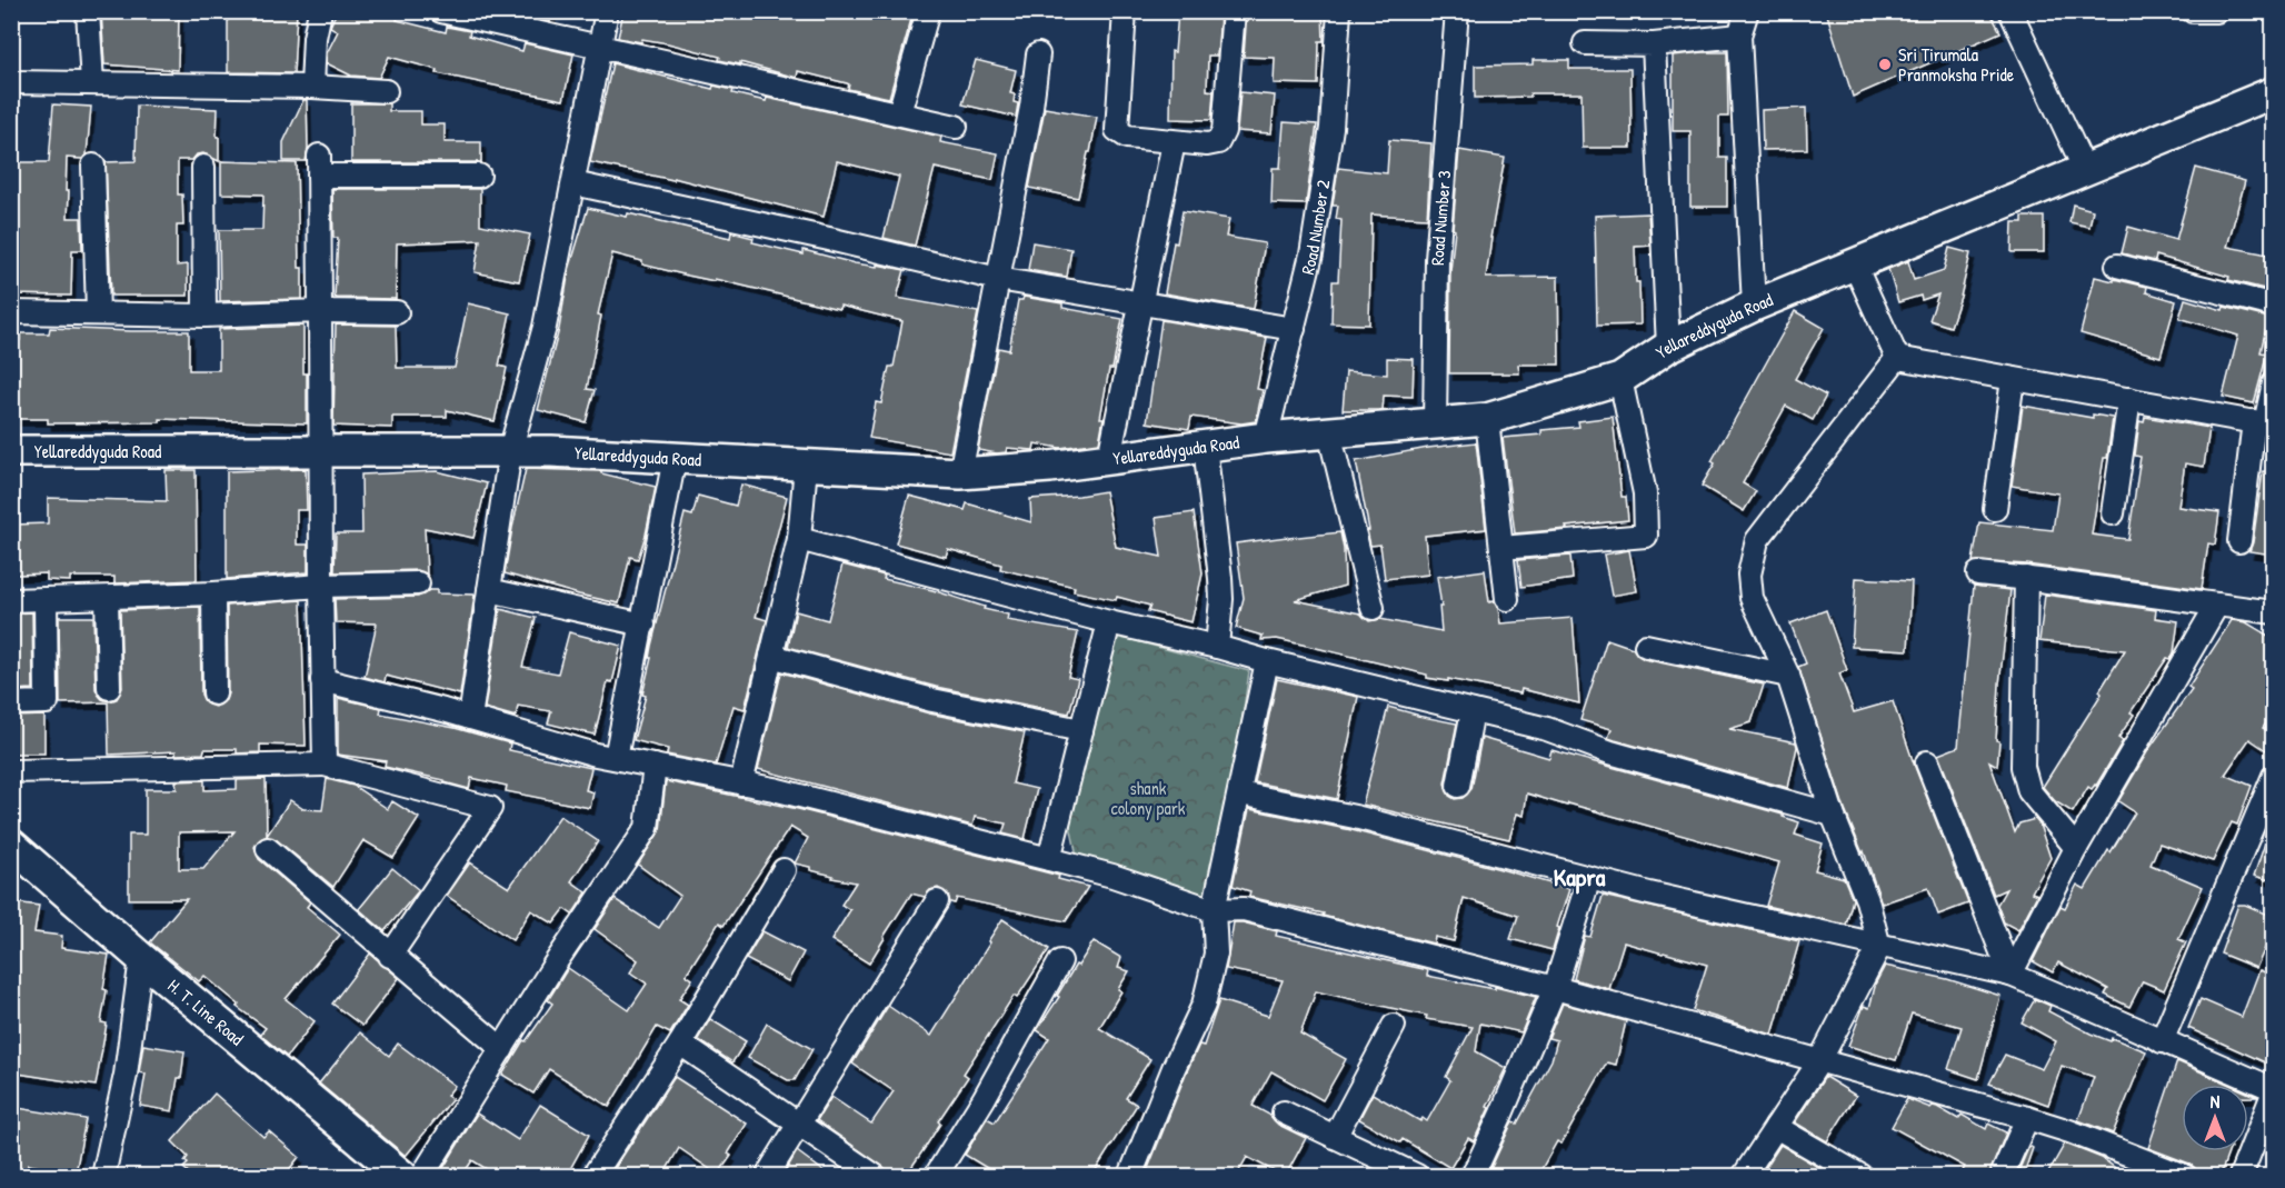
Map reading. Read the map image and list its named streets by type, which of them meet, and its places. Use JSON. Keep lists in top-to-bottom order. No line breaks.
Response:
{"streets":{"street":["Road Number 3","Road Number 2","Yellareddyguda Road","H. T. Line Road"]},"crossings":[["Road Number 3","Yellareddyguda Road"],["Road Number 2","Yellareddyguda Road"]],"districts":["Kapra"],"parks":["shank colony park"],"places":["Sri Tirumala Pranmoksha Pride"],"north":"top"}
